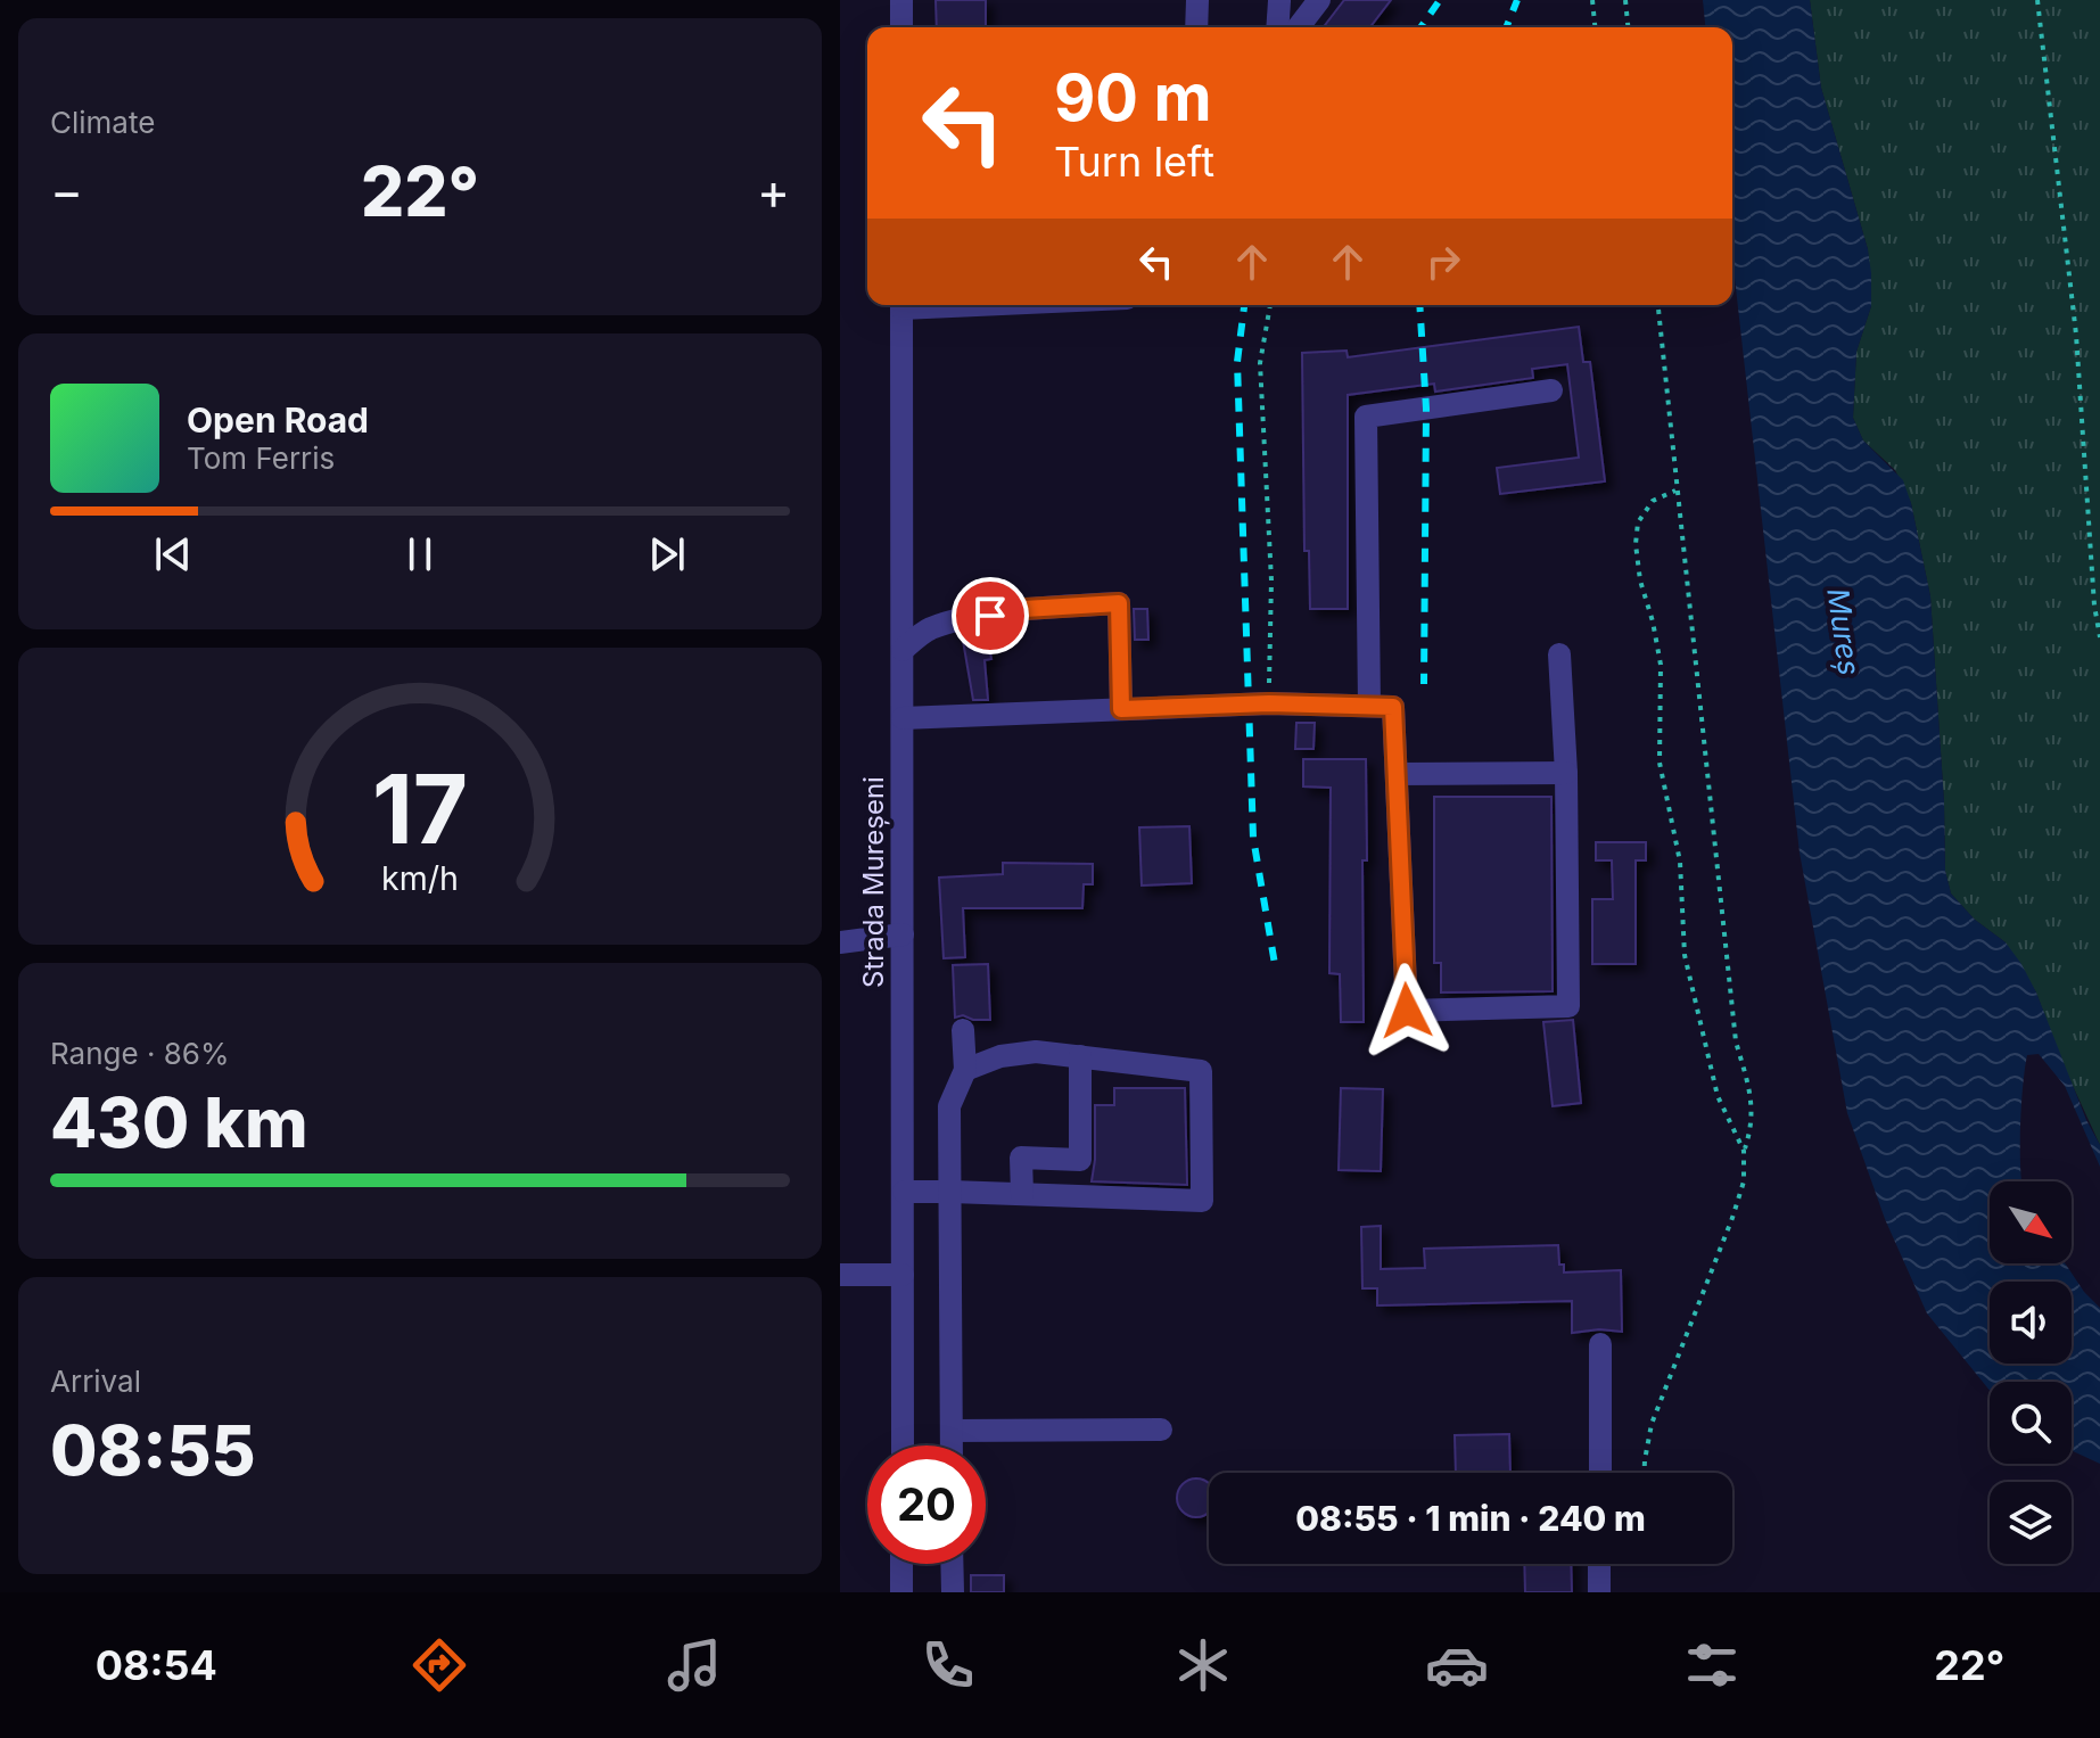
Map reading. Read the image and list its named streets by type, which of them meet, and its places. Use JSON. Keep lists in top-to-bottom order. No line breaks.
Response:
{"streets":{"street":["Strada Mureșeni"]},"water":["Mureș"],"north":"bottom right","page":{"tile":["Climate",["Range · 86%","430 km"],["Arrival","08:55"]],"turn":["90 m","Turn left"],"heat":["−","22°","+"],"song":["Open Road","Tom Ferris"],"limit":"20","trip":"08:55 · 1 min · 240 m","tabs":["08:54","22°"],"gauge":["17","km/h"]}}
